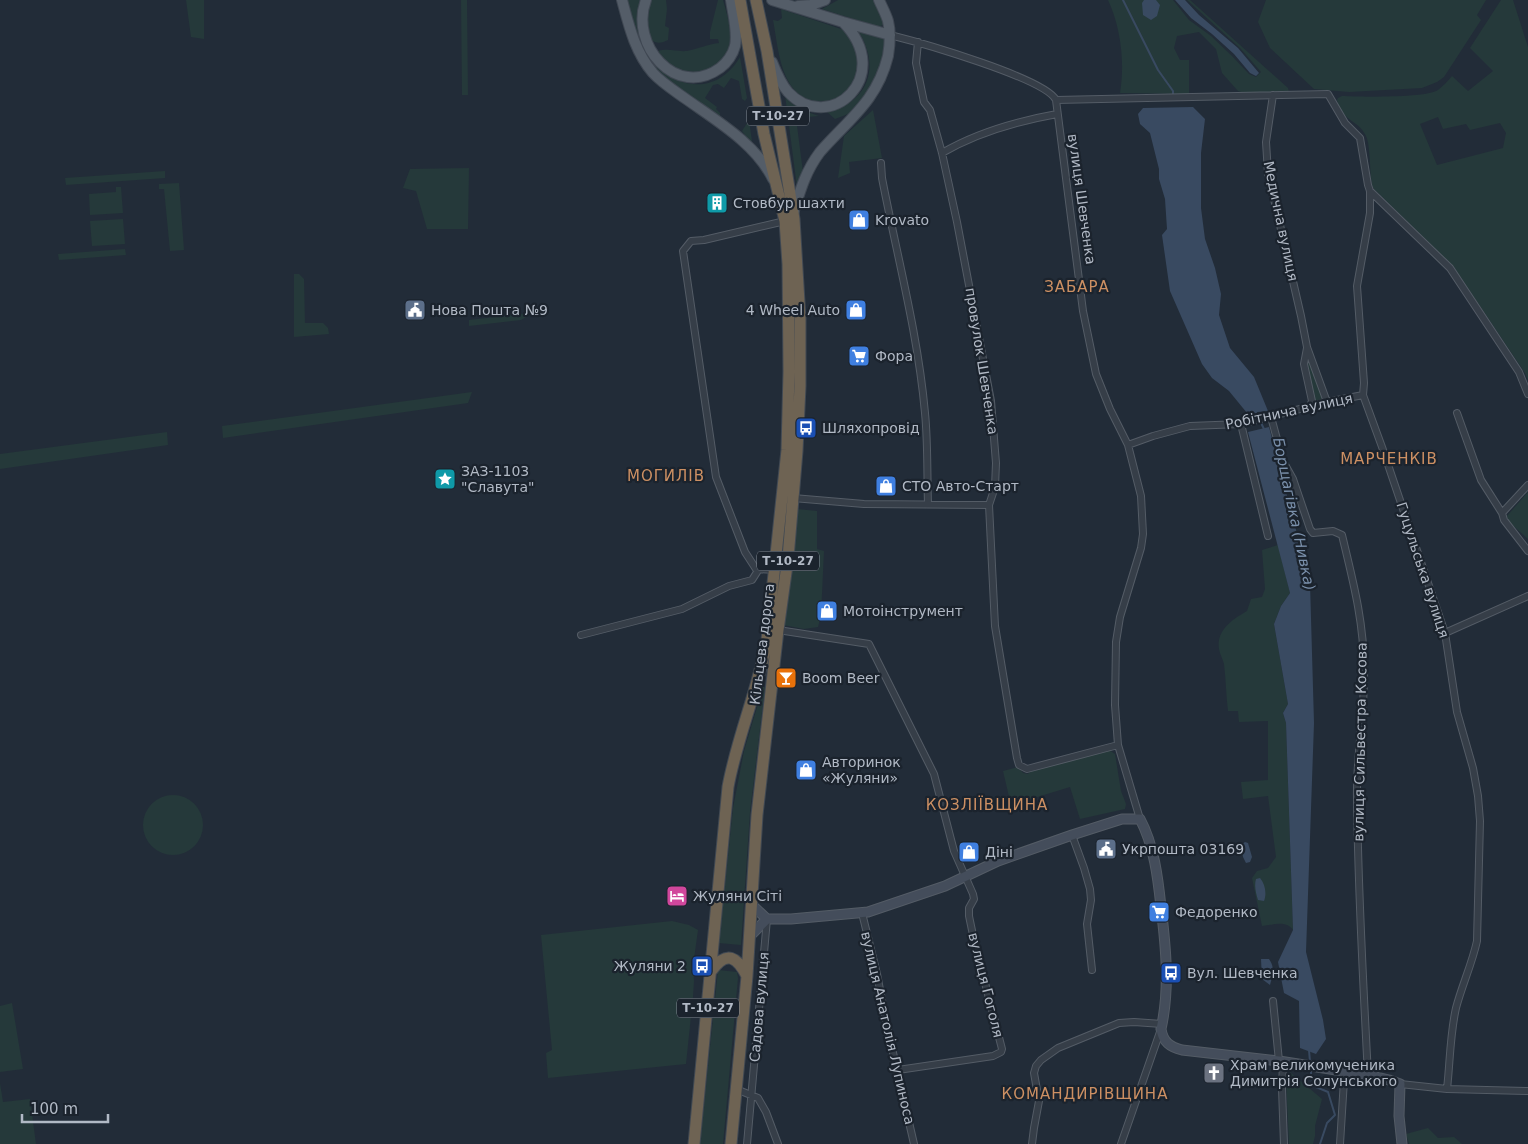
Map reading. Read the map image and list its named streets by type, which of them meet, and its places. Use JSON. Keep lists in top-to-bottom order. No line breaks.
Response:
{"streets":{"highway":["Т-10-27","Кільцева дорога"],"street":["вулиця Шевченка","Медична вулиця","провулок Шевченка","Робітнича вулиця","Гуцульська вулиця","вулиця Сильвестра Косова","вулиця Гоголя","Садова вулиця","вулиця Анатолія Лупиноса"]},"crossings":[["Т-10-27","Кільцева дорога"],["вулиця Шевченка","провулок Шевченка"],["вулиця Шевченка","Робітнича вулиця"],["Медична вулиця","Робітнича вулиця"],["Медична вулиця","Гуцульська вулиця"],["Робітнича вулиця","Гуцульська вулиця"],["Робітнича вулиця","вулиця Сильвестра Косова"],["Кільцева дорога","вулиця Гоголя"],["вулиця Гоголя","вулиця Анатолія Лупиноса"]],"districts":["ЗАБАРА","МАРЧЕНКІВ","МОГИЛІВ","КОЗЛІЇВЩИНА","КОМАНДИРІВЩИНА"],"water":["Борщагівка (Нивка)"],"places":{"building":["Стовбур шахти"],"shop":["Krovato","4 Wheel Auto","СТО Авто-Старт","Мотоінструмент","Авторинок «Жуляни»","Діні"],"public building":["Нова Пошта №9","Укрпошта 03169"],"supermarket":["Фора","Федоренко"],"bus stop":["Шляхопровід","Жуляни 2","Вул. Шевченка"],"place":["ЗАЗ-1103 \"Славута\""],"bar":["Boom Beer"],"hotel":["Жуляни Сіті"],"church":["Храм великомученика Димитрія Солунського"]},"scale_bar":"100 m"}
